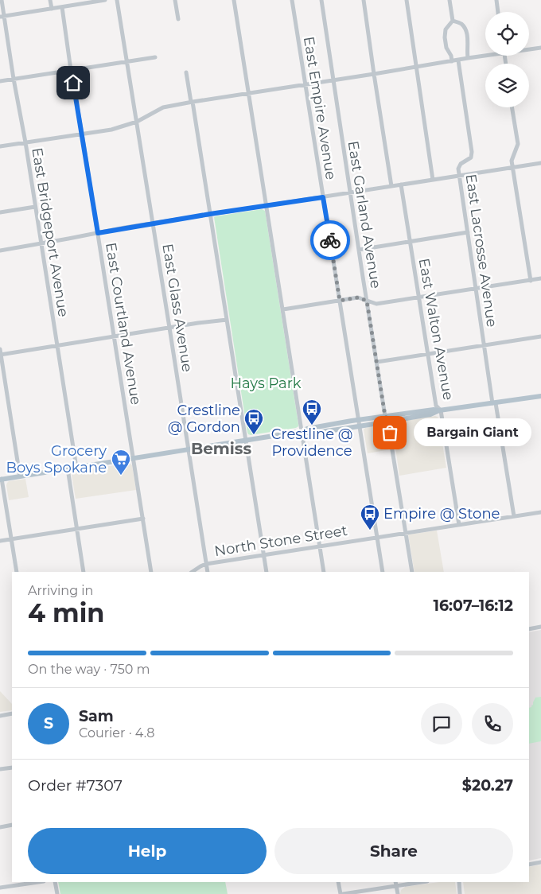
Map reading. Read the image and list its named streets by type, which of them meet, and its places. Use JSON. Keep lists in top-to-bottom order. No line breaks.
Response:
{"streets":{"street":["East Empire Avenue","East Garland Avenue","East Bridgeport Avenue","East Lacrosse Avenue","East Glass Avenue","East Courtland Avenue","East Walton Avenue","North Stone Street"]},"crossings":[["East Empire Avenue","North Stone Street"],["East Garland Avenue","North Stone Street"],["East Lacrosse Avenue","North Stone Street"],["East Glass Avenue","North Stone Street"],["East Walton Avenue","North Stone Street"]],"districts":["Bemiss"],"parks":["Hays Park"],"places":{"bus stop":["Crestline @ Providence","Crestline @ Gordon","Empire @ Stone"],"other":["Bargain Giant"],"supermarket":["Grocery Boys Spokane"]},"page":{"bubble":"Bargain Giant","heading":["4 min","Arriving in","16:07–16:12"],"panel":["Sam","Courier · 4.8","Order #7307","$20.27"],"bar":"On the way · 750 m","round":"S","buttons":["Help","Share"]}}
